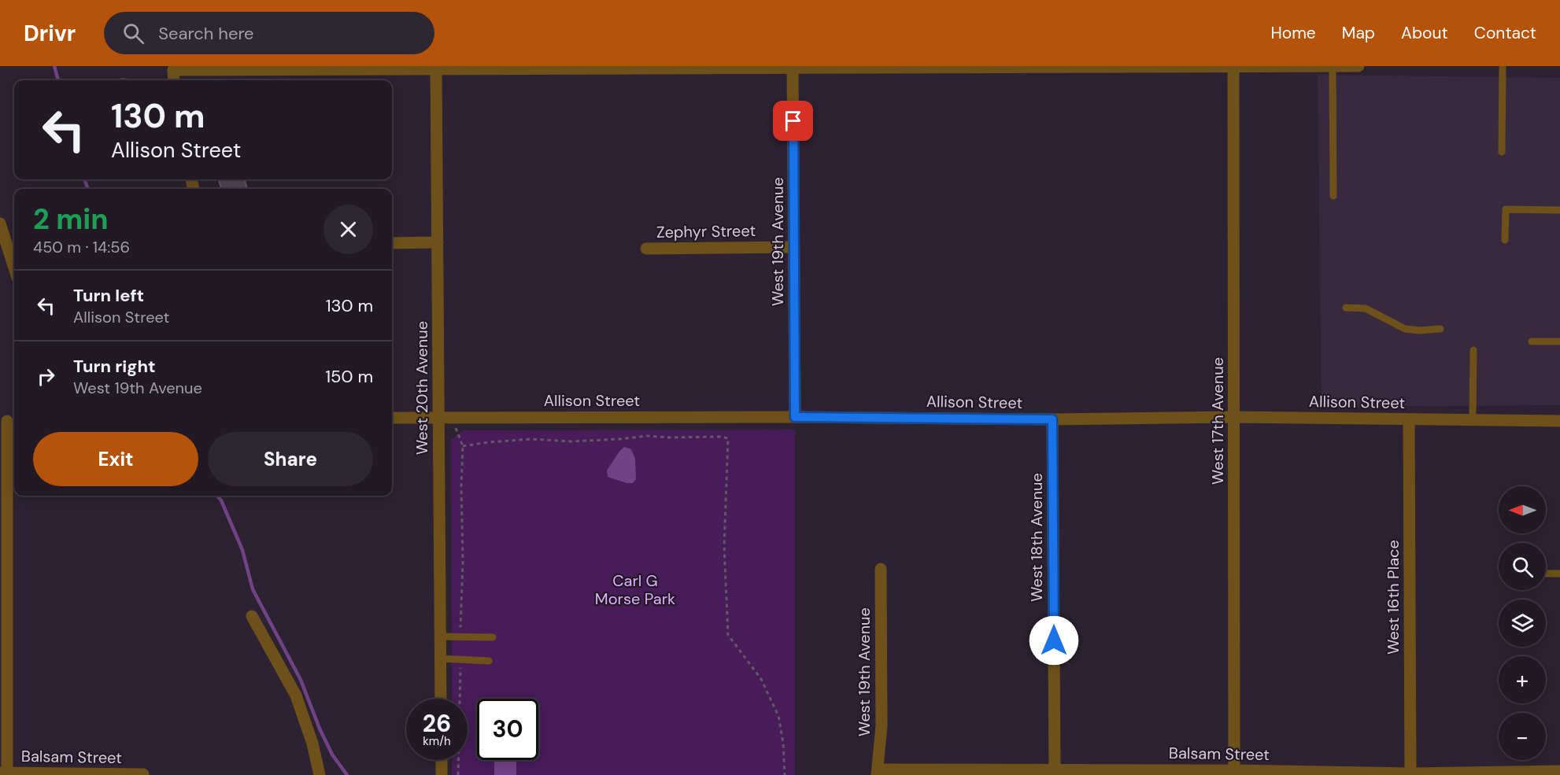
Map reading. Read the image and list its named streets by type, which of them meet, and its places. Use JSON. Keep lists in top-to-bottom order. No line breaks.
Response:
{"streets":{"street":["Zephyr Street","West 19th Avenue","West 20th Avenue","Allison Street","West 17th Avenue","West 18th Avenue","West 16th Place","Balsam Street"]},"crossings":[["Zephyr Street","West 19th Avenue"],["West 19th Avenue","Allison Street"],["West 19th Avenue","Balsam Street"],["West 20th Avenue","Allison Street"],["Allison Street","West 17th Avenue"],["Allison Street","West 18th Avenue"],["Allison Street","West 16th Place"],["West 17th Avenue","Balsam Street"],["West 18th Avenue","Balsam Street"],["West 16th Place","Balsam Street"]],"parks":["Carl G Morse Park"],"north":"left","page":{"header":"Drivr","search":"Search here","nav":["Home","Map","About","Contact"],"turn":["130 m","Allison Street"],"heading":["2 min","450 m · 14:56"],"list":[{"name":"Turn left","note":"Allison Street","value":"130 m"},{"name":"Turn right","note":"West 19th Avenue","value":"150 m"}],"buttons":["Exit","Share"],"map_buttons":["+","−"],"speed":"26 km/h","limit":"30"}}
